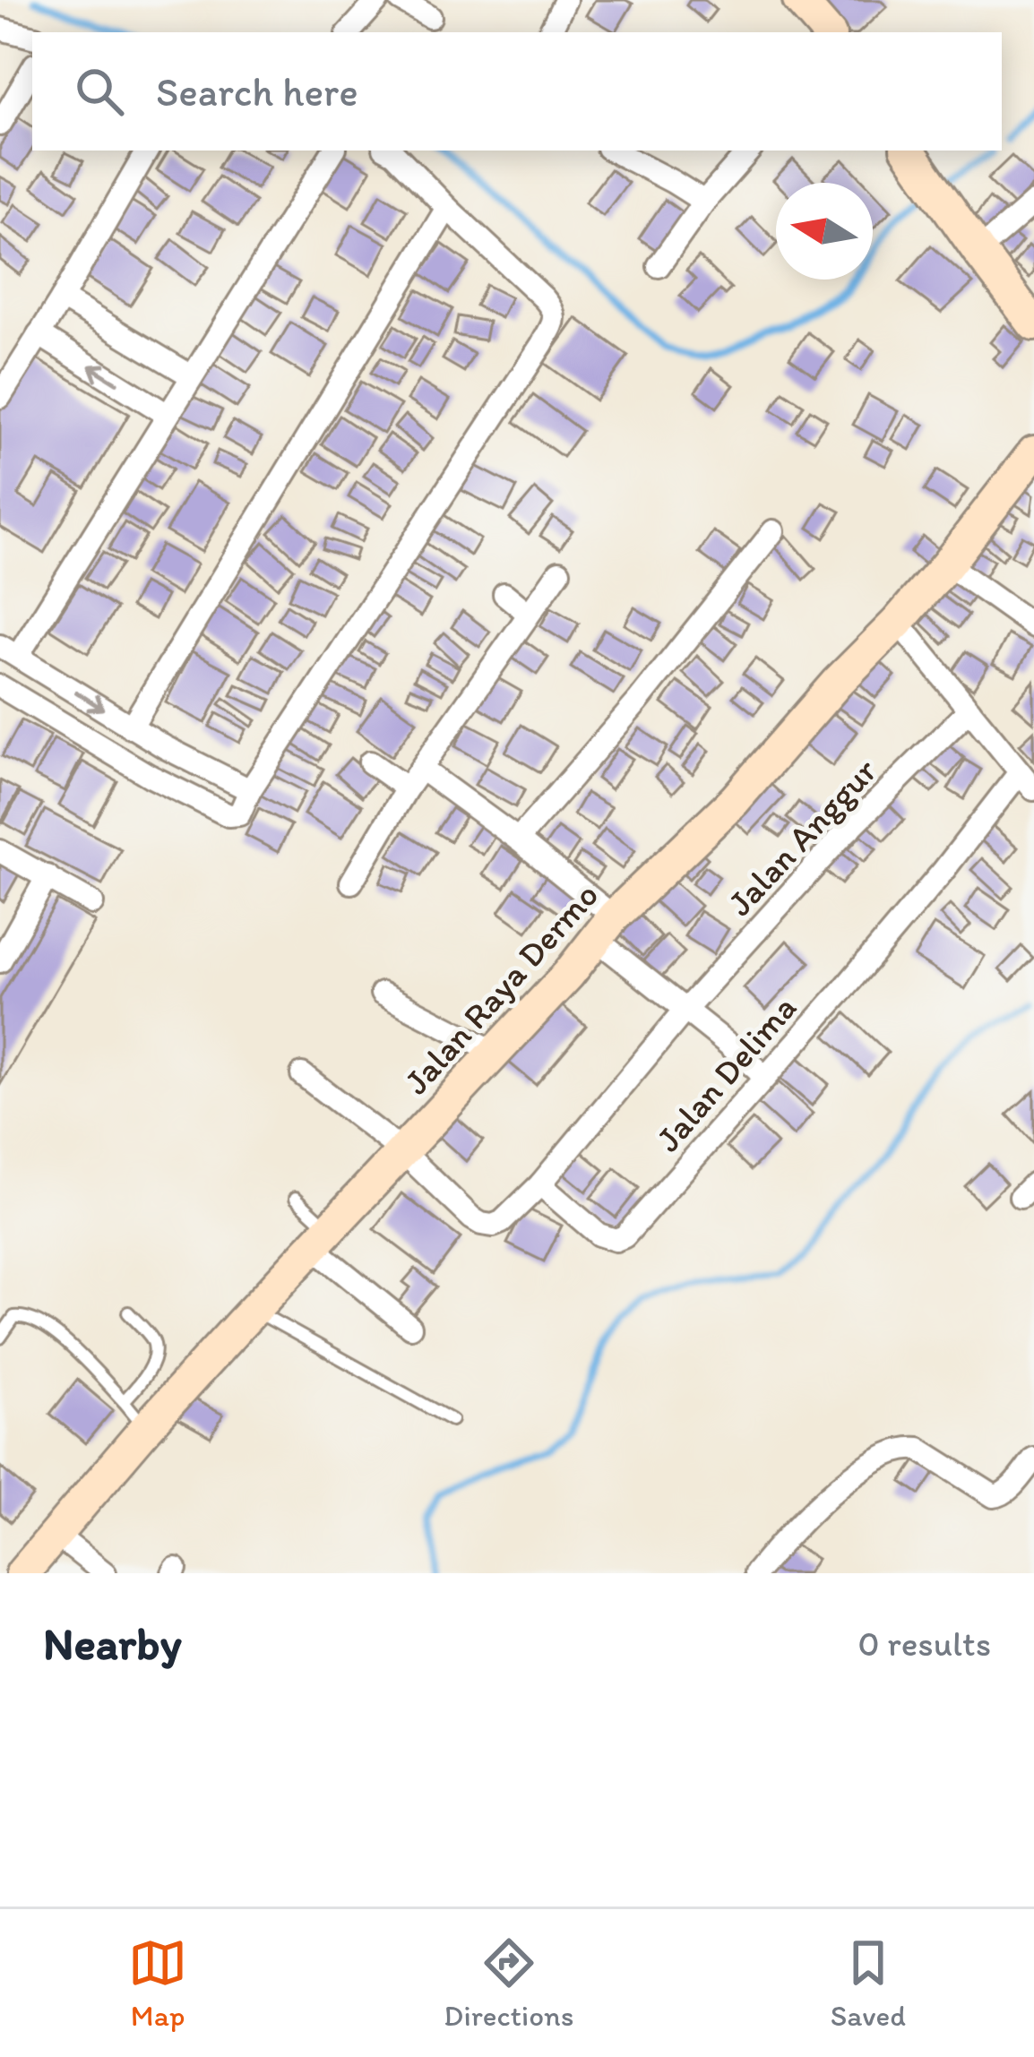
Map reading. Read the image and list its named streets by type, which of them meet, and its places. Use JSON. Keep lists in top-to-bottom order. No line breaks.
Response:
{"streets":{"street":["Jalan Anggur","Jalan Raya Dermo","Jalan Delima"]},"crossings":[["Jalan Anggur","Jalan Raya Dermo"],["Jalan Anggur","Jalan Delima"]],"north":"left","page":{"search":"Search here","heading":["Nearby","0 results"],"nav":["Map","Directions","Saved"]}}
